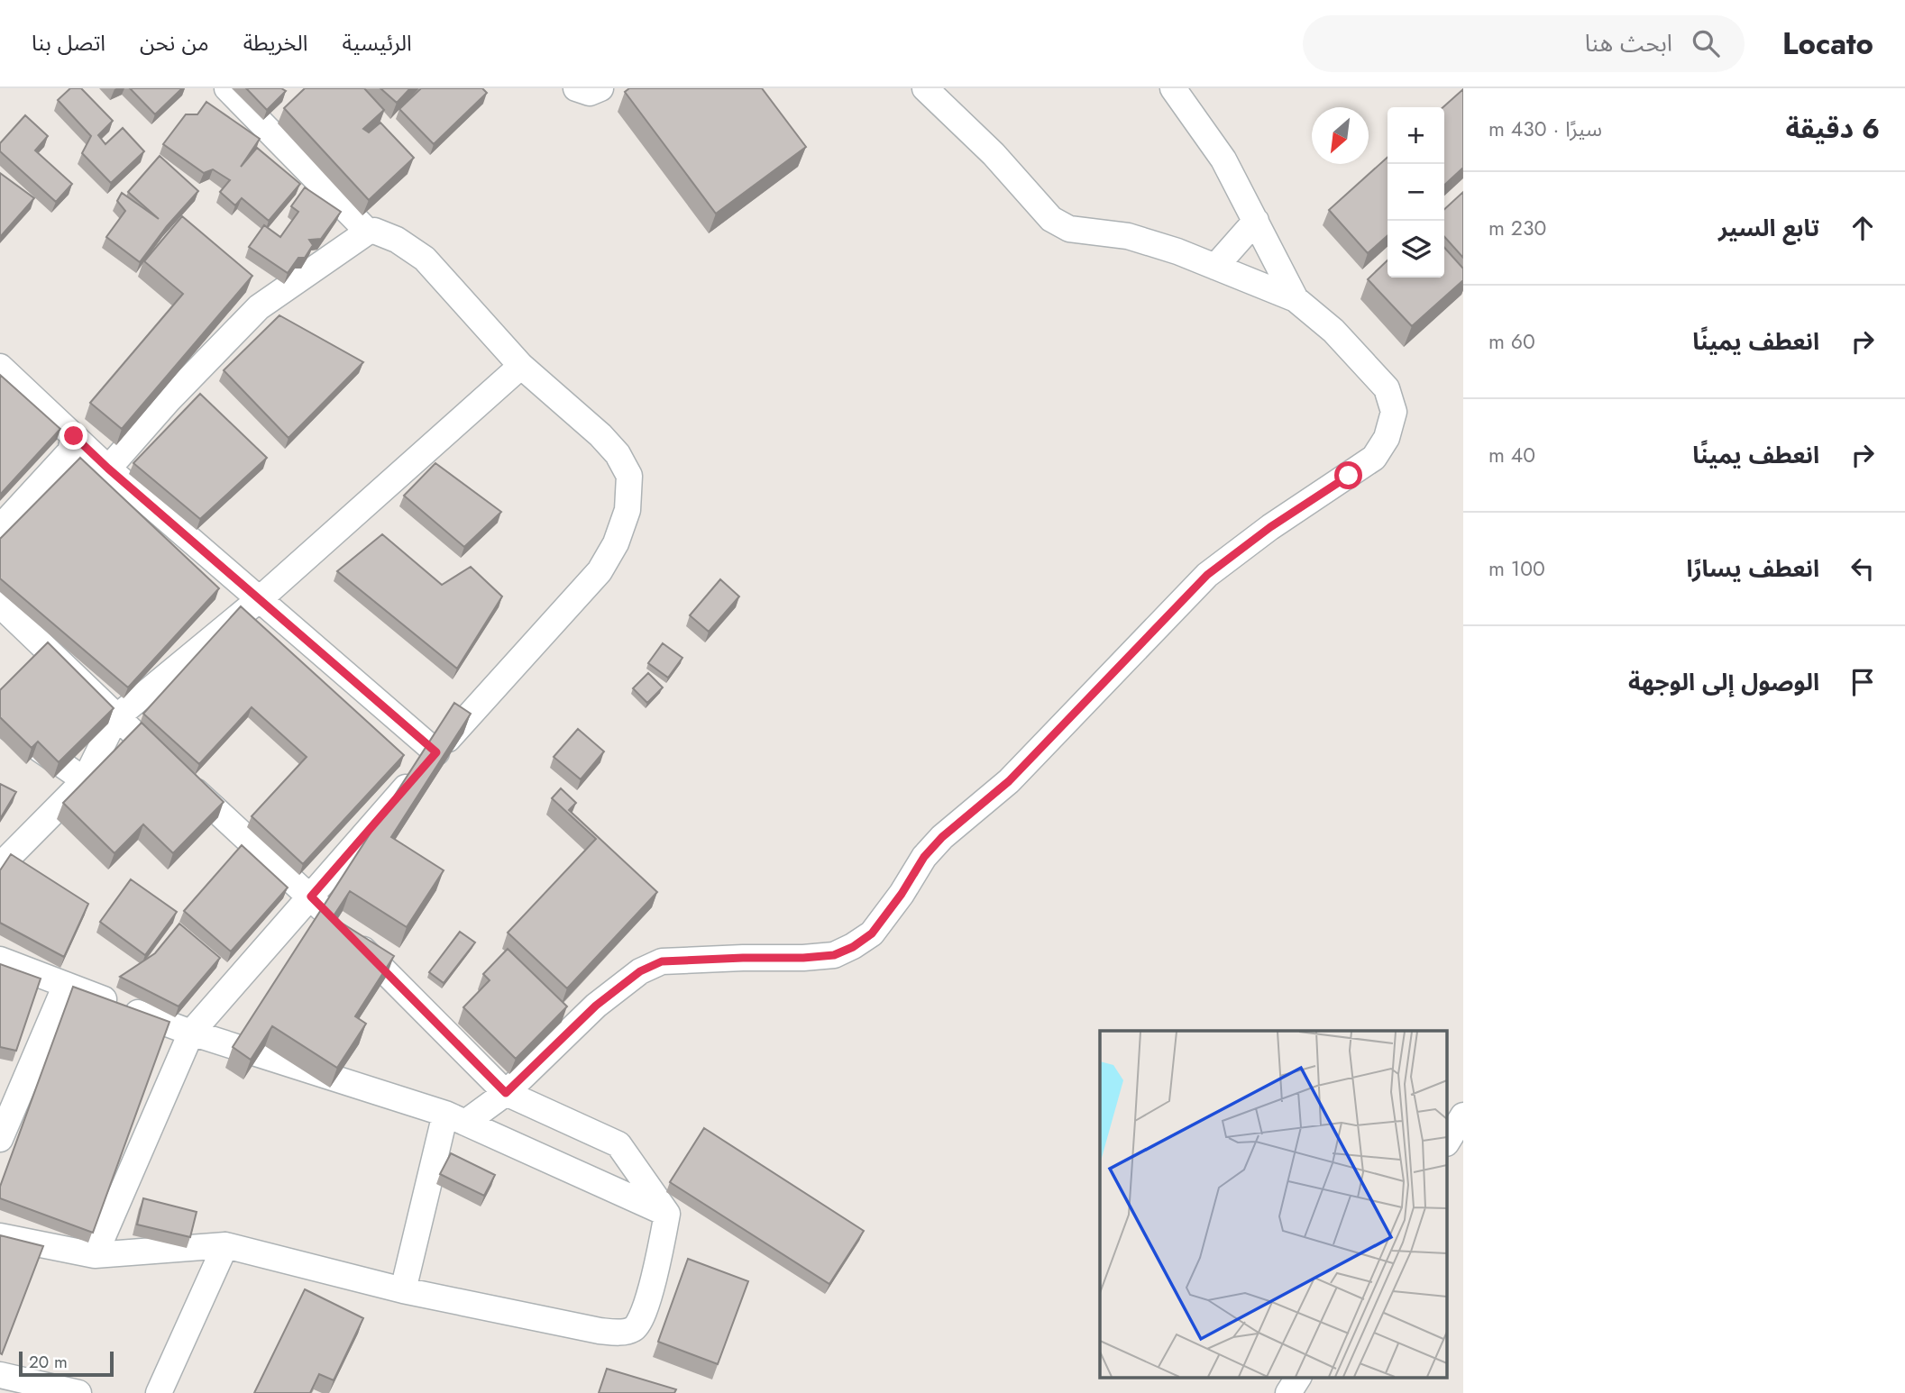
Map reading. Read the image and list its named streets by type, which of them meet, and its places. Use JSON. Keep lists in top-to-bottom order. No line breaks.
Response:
{"scale_bar":"20 m","north":"bottom left","page":{"header":"Locato","search":"ابحث هنا","nav":["الرئيسية","الخريطة","من نحن","اتصل بنا"],"heading":["6 دقيقة","سيرًا · 430 m"],"map_buttons":["+","−"],"list":[["تابع السير","230 m"],["انعطف يمينًا","60 m"],["انعطف يمينًا","40 m"],["انعطف يسارًا","100 m"],"الوصول إلى الوجهة"],"scale":"20 m"}}
